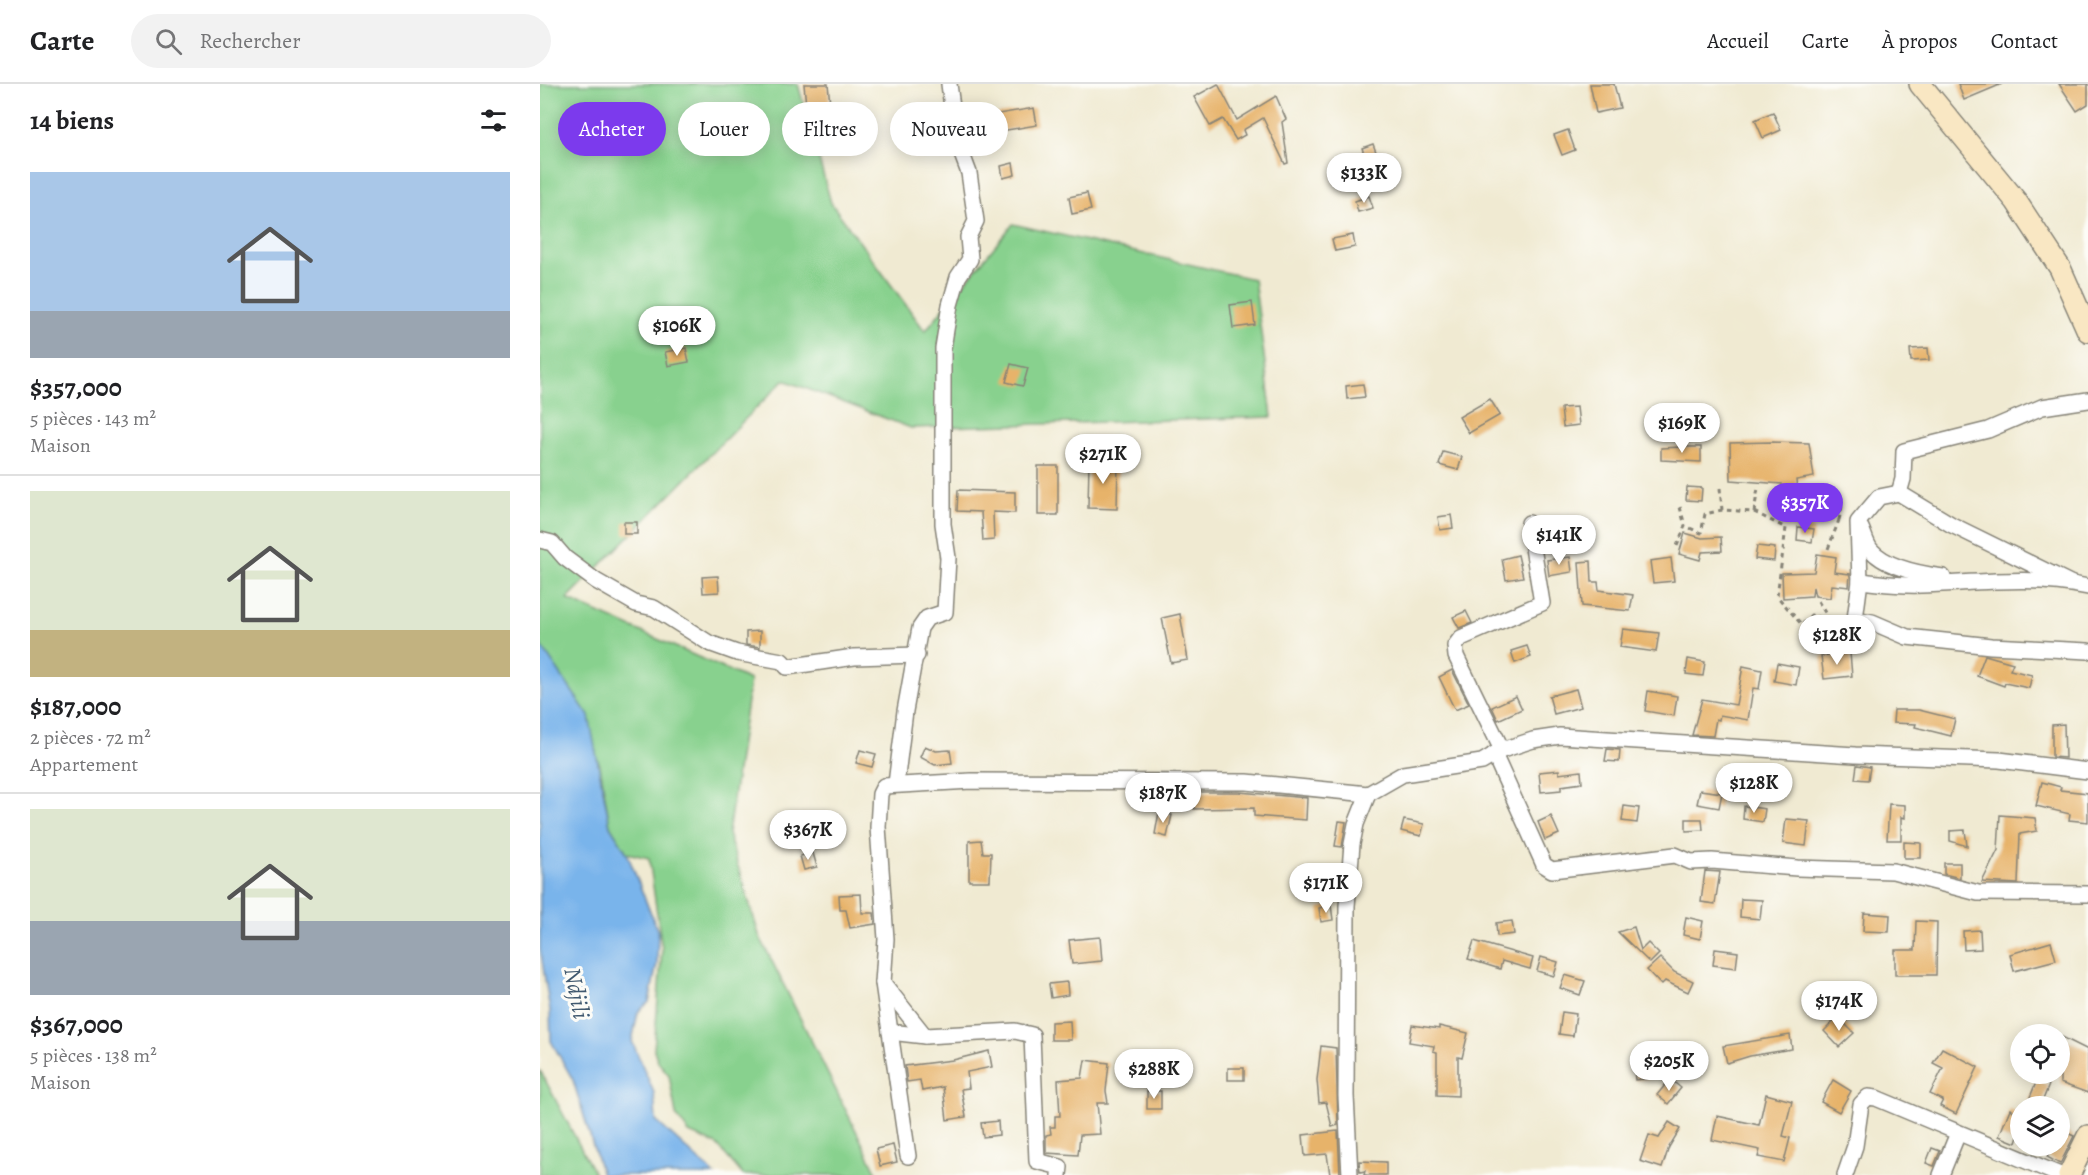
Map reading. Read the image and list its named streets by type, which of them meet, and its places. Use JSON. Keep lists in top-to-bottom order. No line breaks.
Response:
{"water":["Ndjili"],"page":{"header":"Carte","search":"Rechercher","nav":["Accueil","Carte","À propos","Contact"],"heading":"14 biens","chip":["Acheter","Louer","Filtres","Nouveau"],"price":["$133K","$106K","$169K","$271K","$357K","$141K","$128K","$128K","$187K","$367K","$171K","$174K","$205K","$288K"],"list":[{"name":"$357,000","note":"5 pièces · 143 m² · Maison"},{"name":"$187,000","note":"2 pièces · 72 m² · Appartement"},{"name":"$367,000","note":"5 pièces · 138 m² · Maison"}]}}
